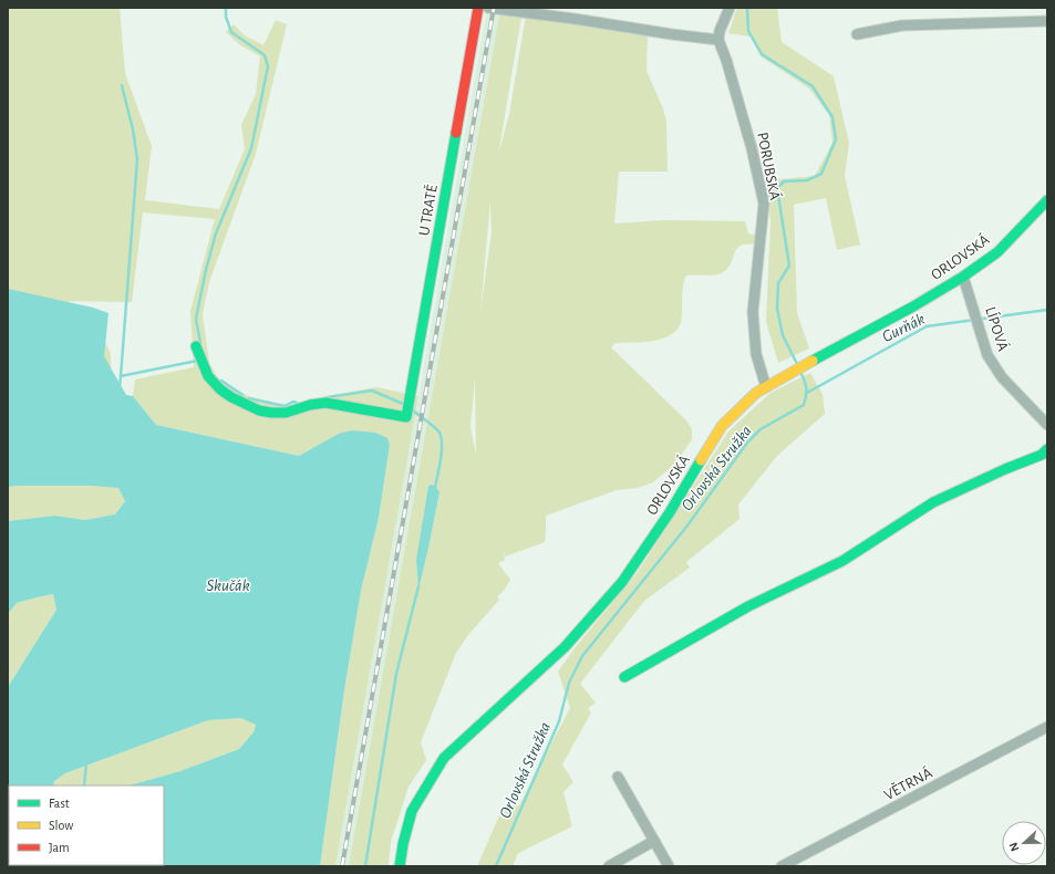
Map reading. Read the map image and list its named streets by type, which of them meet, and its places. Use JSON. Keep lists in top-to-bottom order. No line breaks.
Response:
{"streets":{"street":["PORUBSKÁ","U TRATĚ","ORLOVSKÁ","LÍPOVÁ","VĚTRNÁ"]},"crossings":[["PORUBSKÁ","ORLOVSKÁ"],["ORLOVSKÁ","LÍPOVÁ"]],"water":["Gurňák","Orlovská Stružka","Skučák"],"legend":["Fast","Slow","Jam"],"north":"left"}
